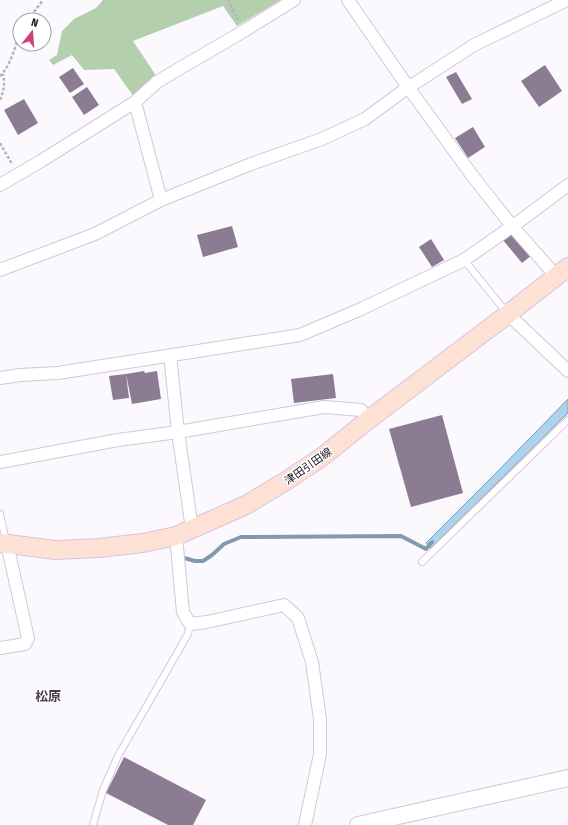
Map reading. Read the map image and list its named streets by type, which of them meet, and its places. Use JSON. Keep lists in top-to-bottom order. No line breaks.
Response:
{"streets":{"main road":["津田引田線"]},"districts":["松原"],"north":"top"}
